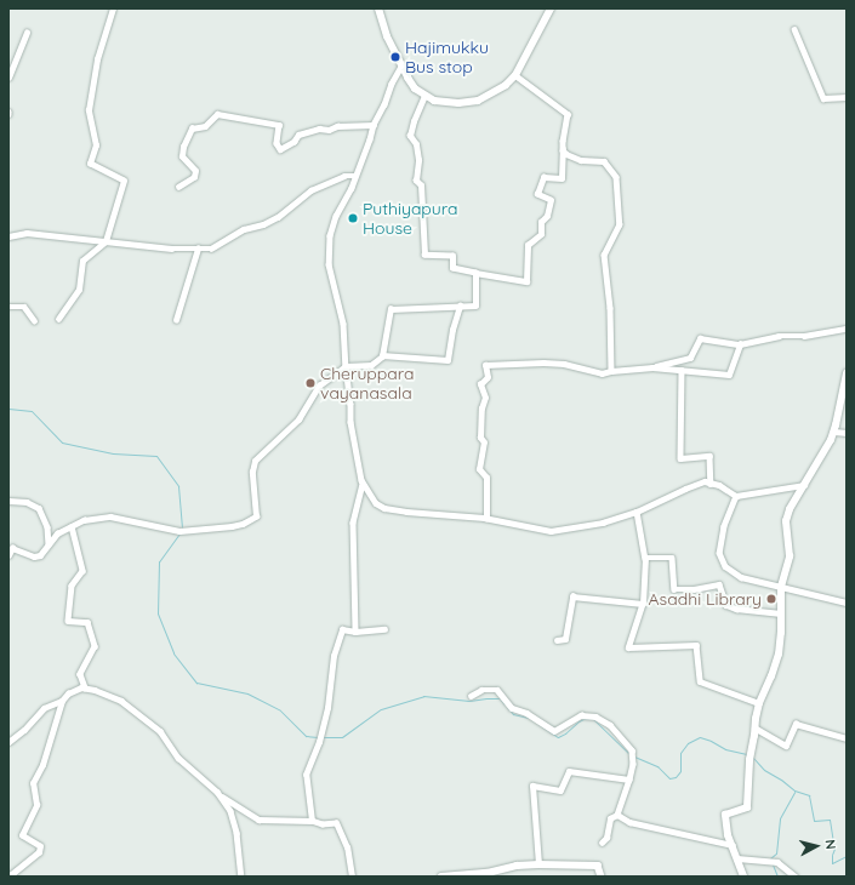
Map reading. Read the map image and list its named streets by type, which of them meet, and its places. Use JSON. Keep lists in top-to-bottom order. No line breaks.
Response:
{"places":["Hajimukku Bus stop","Puthiyapura House","Cheruppara vayanasala","Asadhi Library"],"north":"right"}
